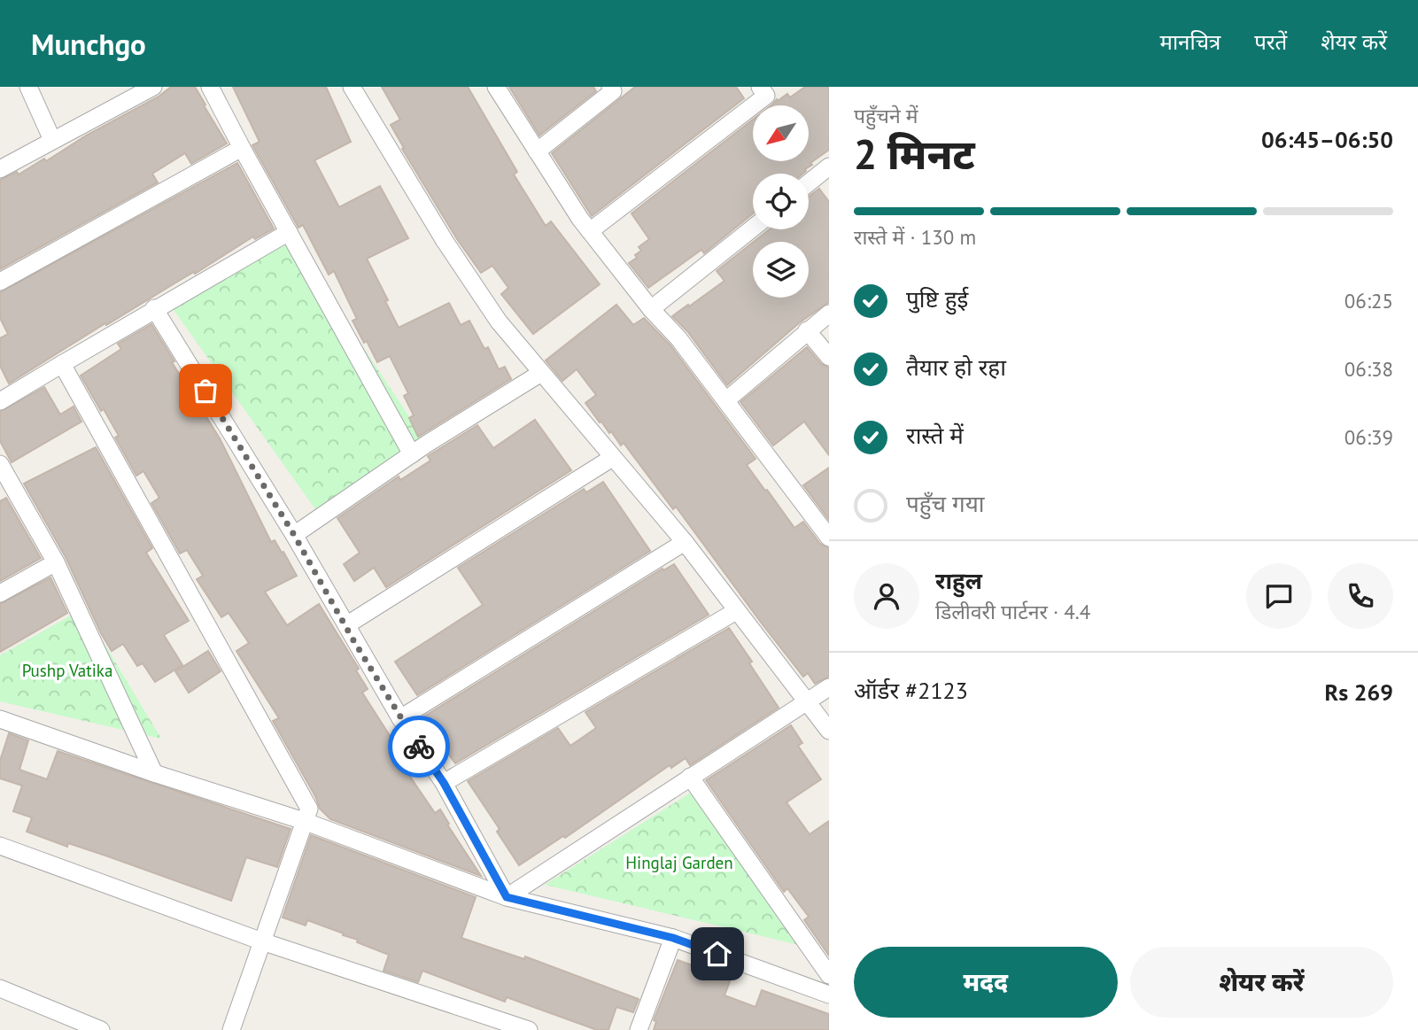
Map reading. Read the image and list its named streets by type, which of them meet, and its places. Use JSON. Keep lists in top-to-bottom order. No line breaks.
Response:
{"parks":["Pushp Vatika","Hinglaj Garden"],"north":"bottom left","page":{"header":"Munchgo","nav":["मानचित्र","परतें","शेयर करें"],"heading":["2 मिनट","पहुँचने में","06:45–06:50"],"panel":["राहुल","डिलीवरी पार्टनर · 4.4","ऑर्डर #2123","Rs 269"],"bar":"रास्ते में · 130 m","list":[["पुष्टि हुई","06:25"],["तैयार हो रहा","06:38"],["रास्ते में","06:39"],"पहुँच गया"],"buttons":["मदद","शेयर करें"]}}
